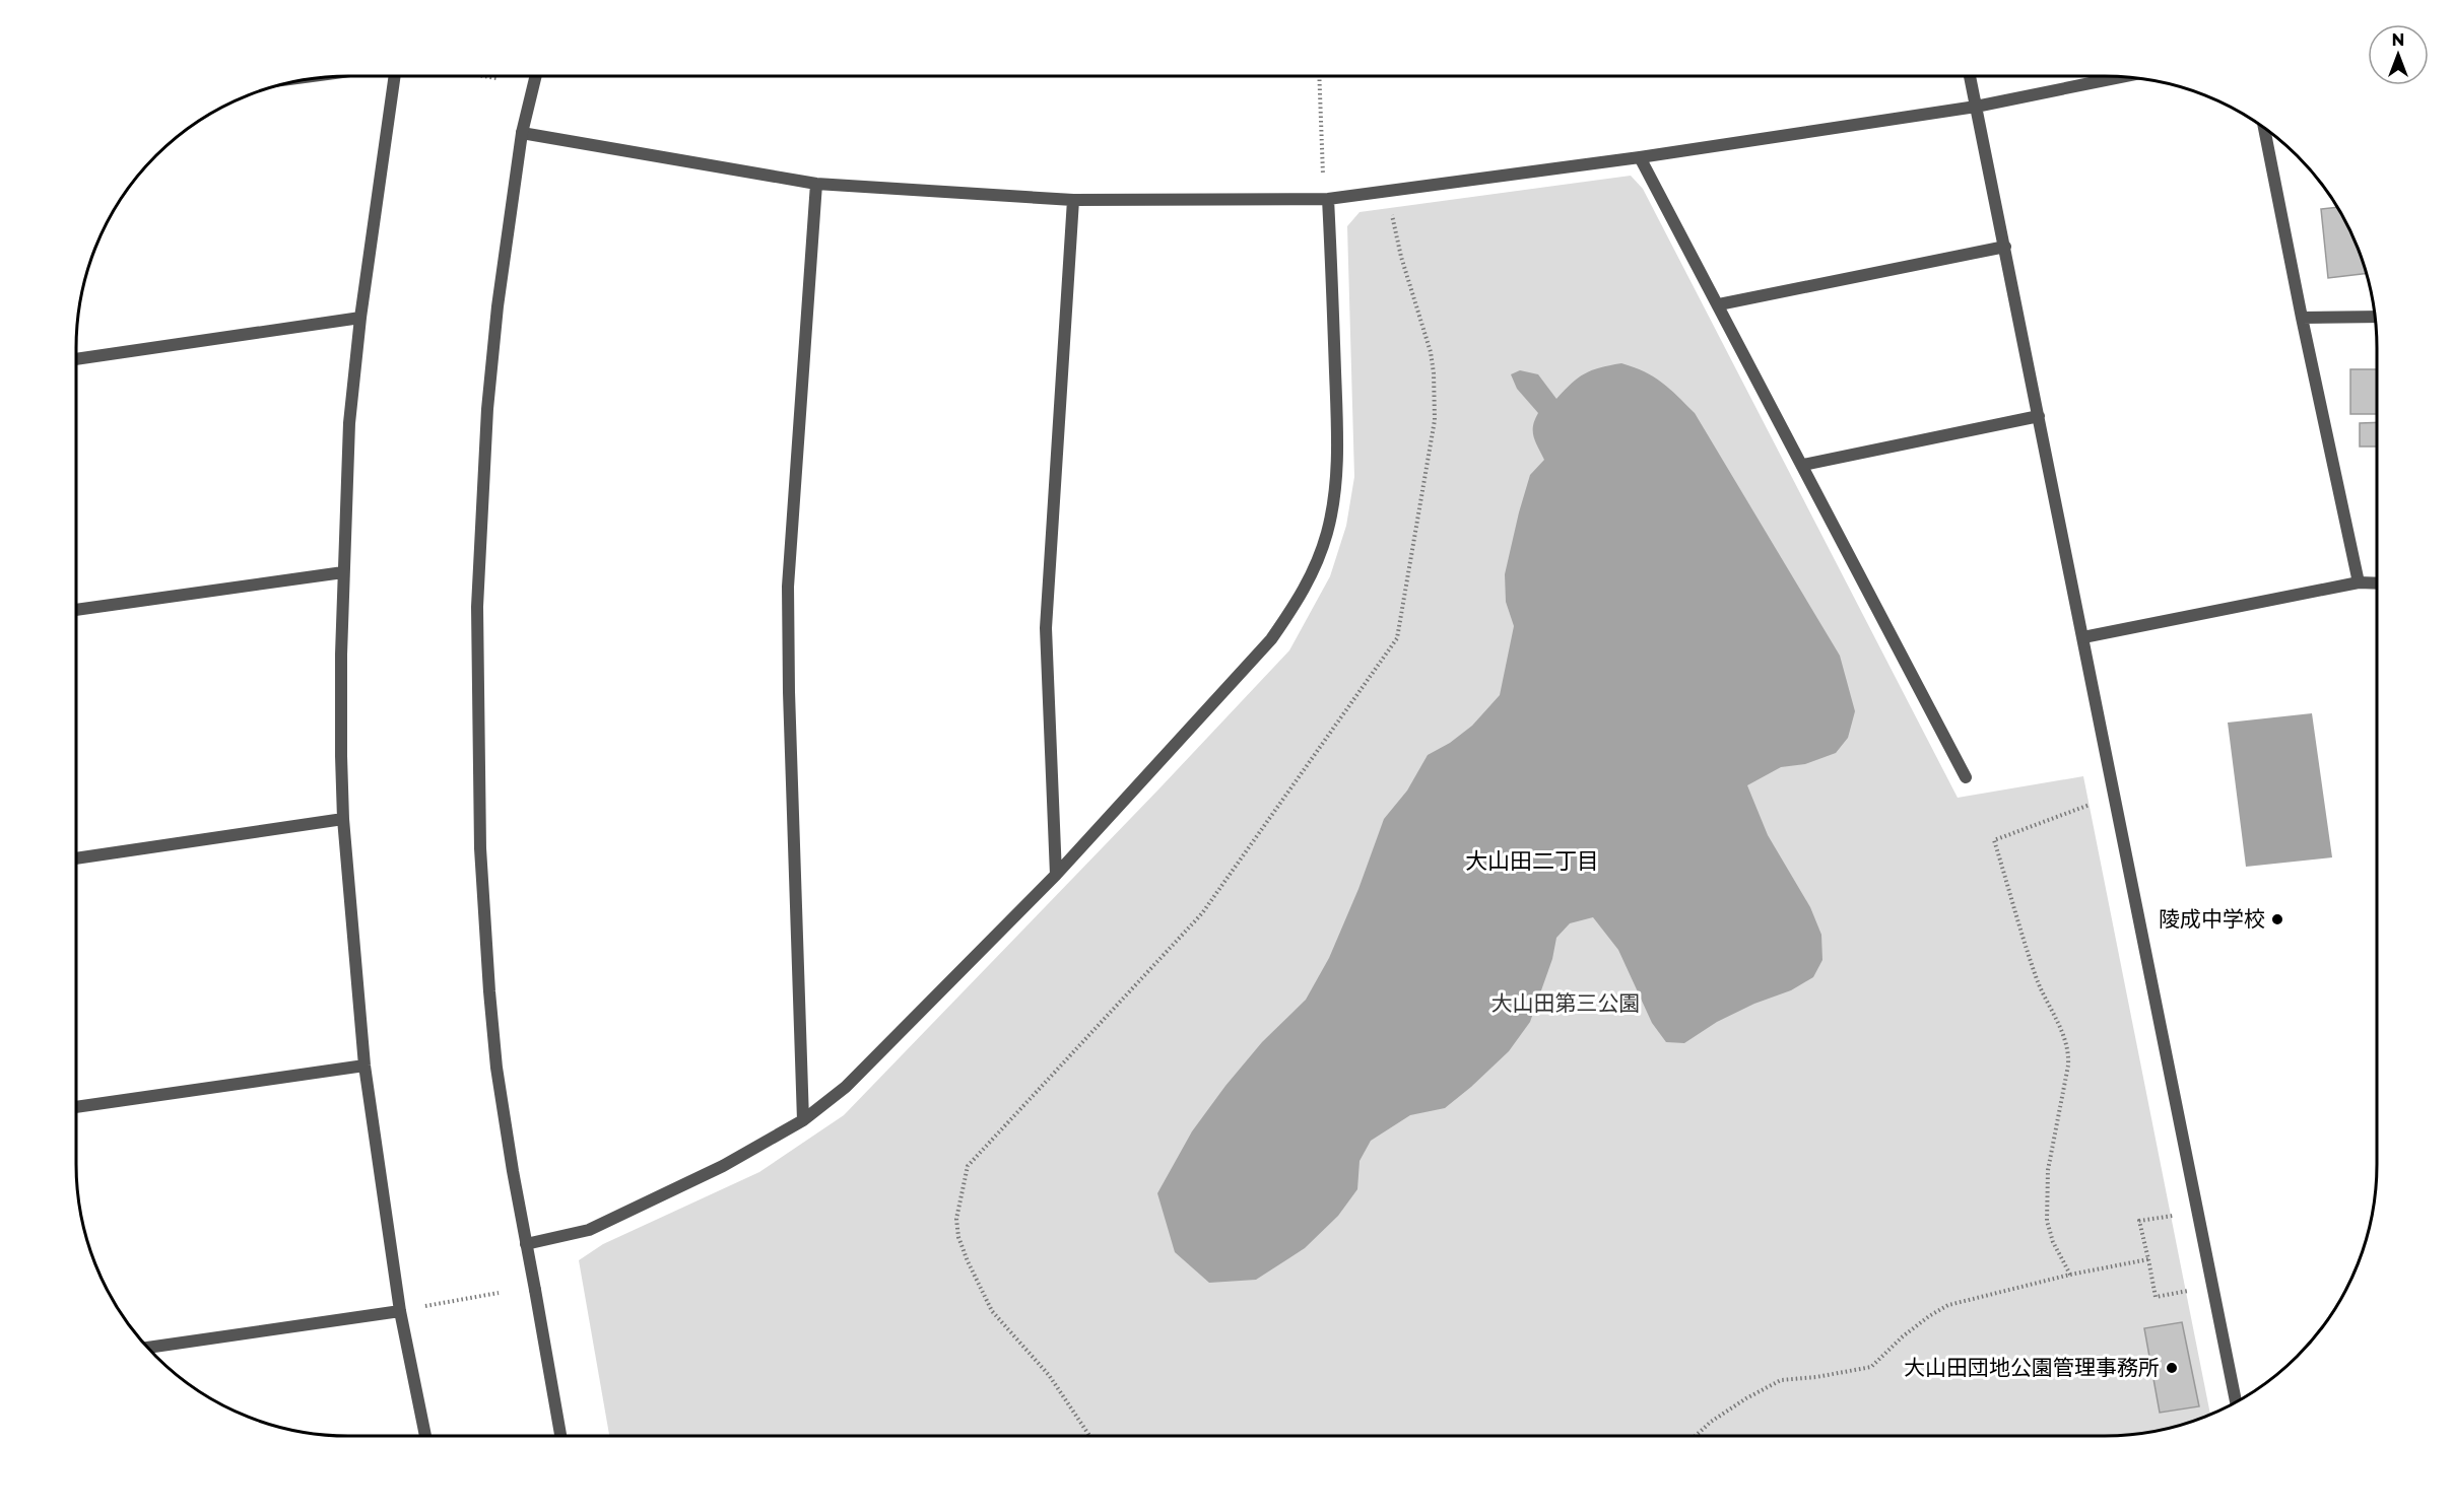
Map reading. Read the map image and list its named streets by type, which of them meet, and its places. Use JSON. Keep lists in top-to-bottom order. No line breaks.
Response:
{"districts":["大山田二丁目"],"parks":["大山田第三公園"],"places":["陵成中学校","大山田団地公園管理事務所"],"north":"top"}
